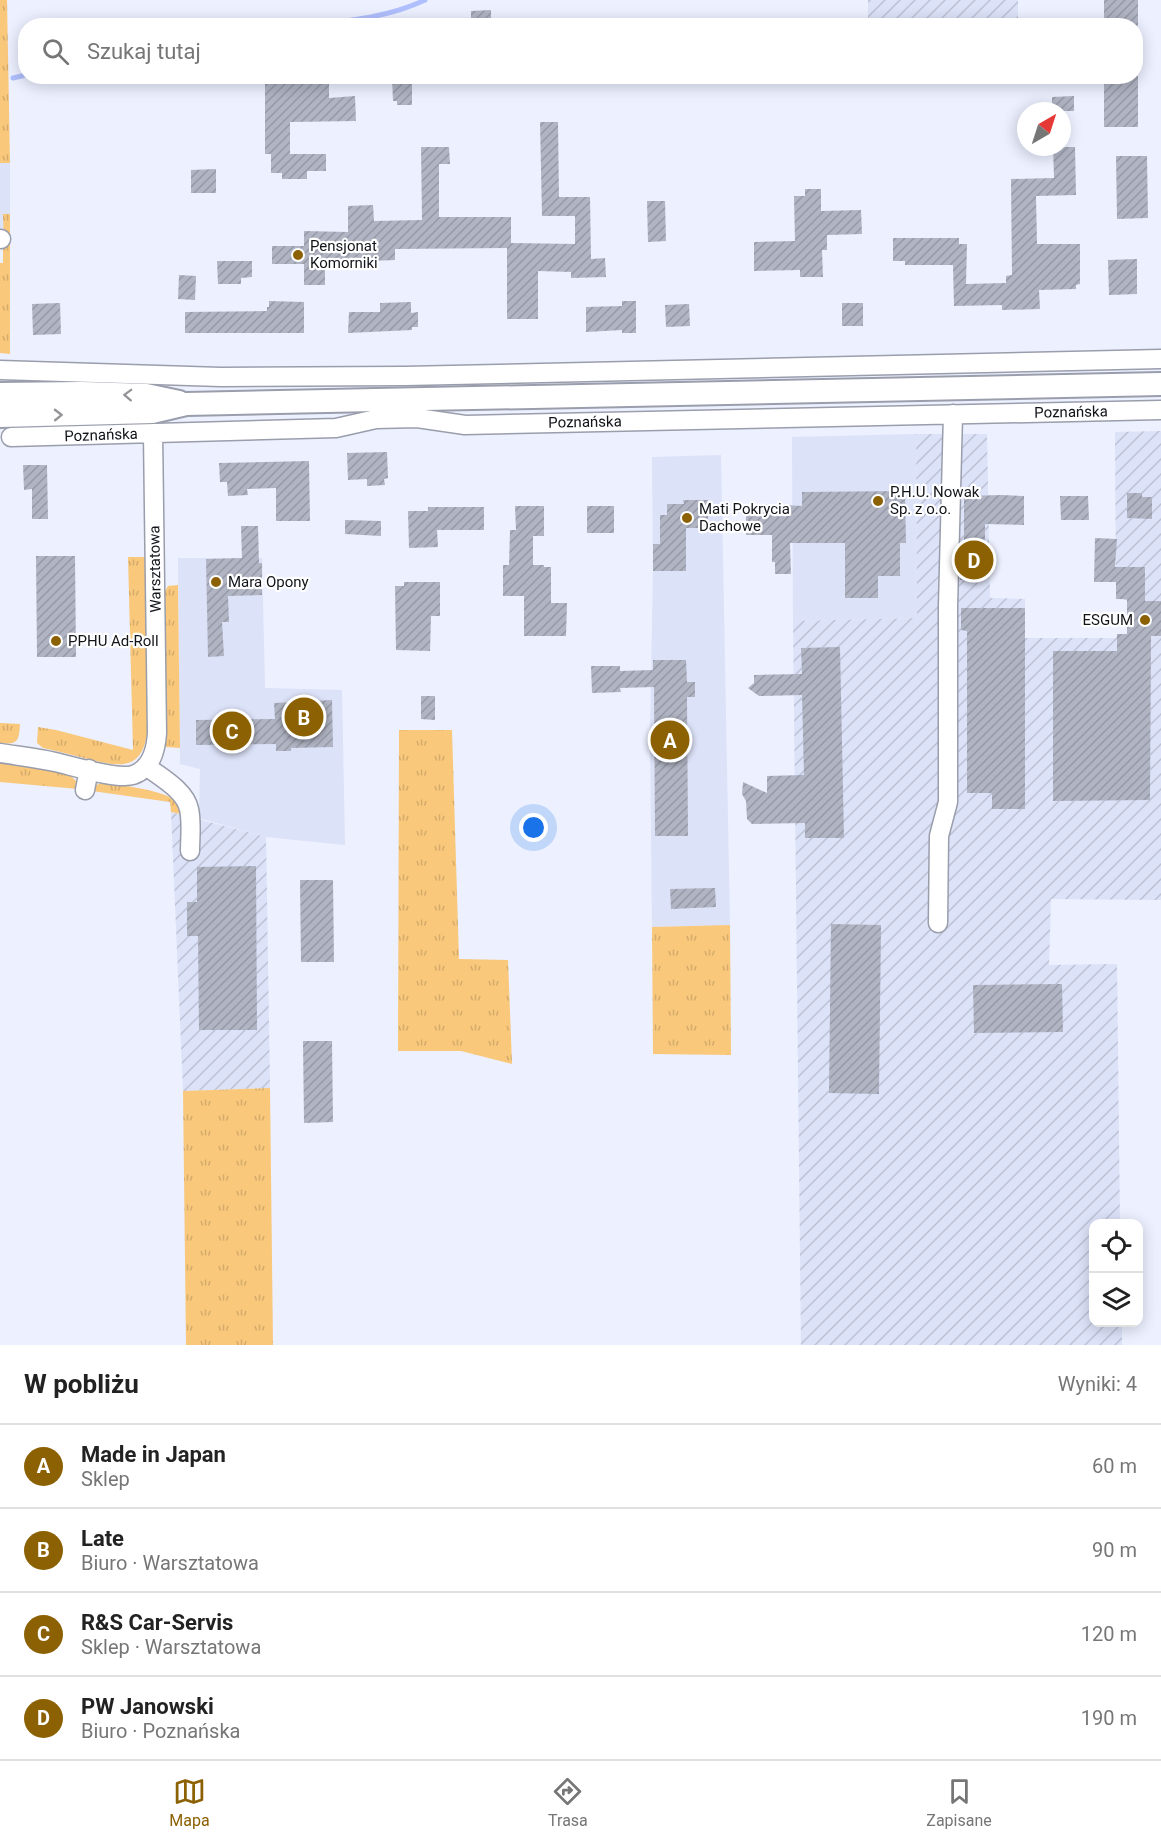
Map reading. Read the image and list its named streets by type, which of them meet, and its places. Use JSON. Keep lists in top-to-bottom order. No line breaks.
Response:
{"streets":{"main road":["Poznańska"],"street":["Warsztatowa"]},"crossings":[["Poznańska","Warsztatowa"]],"places":["Pensjonat Komorniki","P.H.U. Nowak Sp. z o.o.","Mati Pokrycia Dachowe","Mara Opony","ESGUM","PPHU Ad-Roll"],"north":"top right","page":{"search":"Szukaj tutaj","pins":["D","B","C","A"],"heading":["W pobliżu","Wyniki: 4"],"list":[{"mark":"A","name":"Made in Japan","note":"Sklep","value":"60 m"},{"mark":"B","name":"Late","note":"Biuro · Warsztatowa","value":"90 m"},{"mark":"C","name":"R&S Car-Servis","note":"Sklep · Warsztatowa","value":"120 m"},{"mark":"D","name":"PW Janowski","note":"Biuro · Poznańska","value":"190 m"}],"nav":["Mapa","Trasa","Zapisane"]}}
